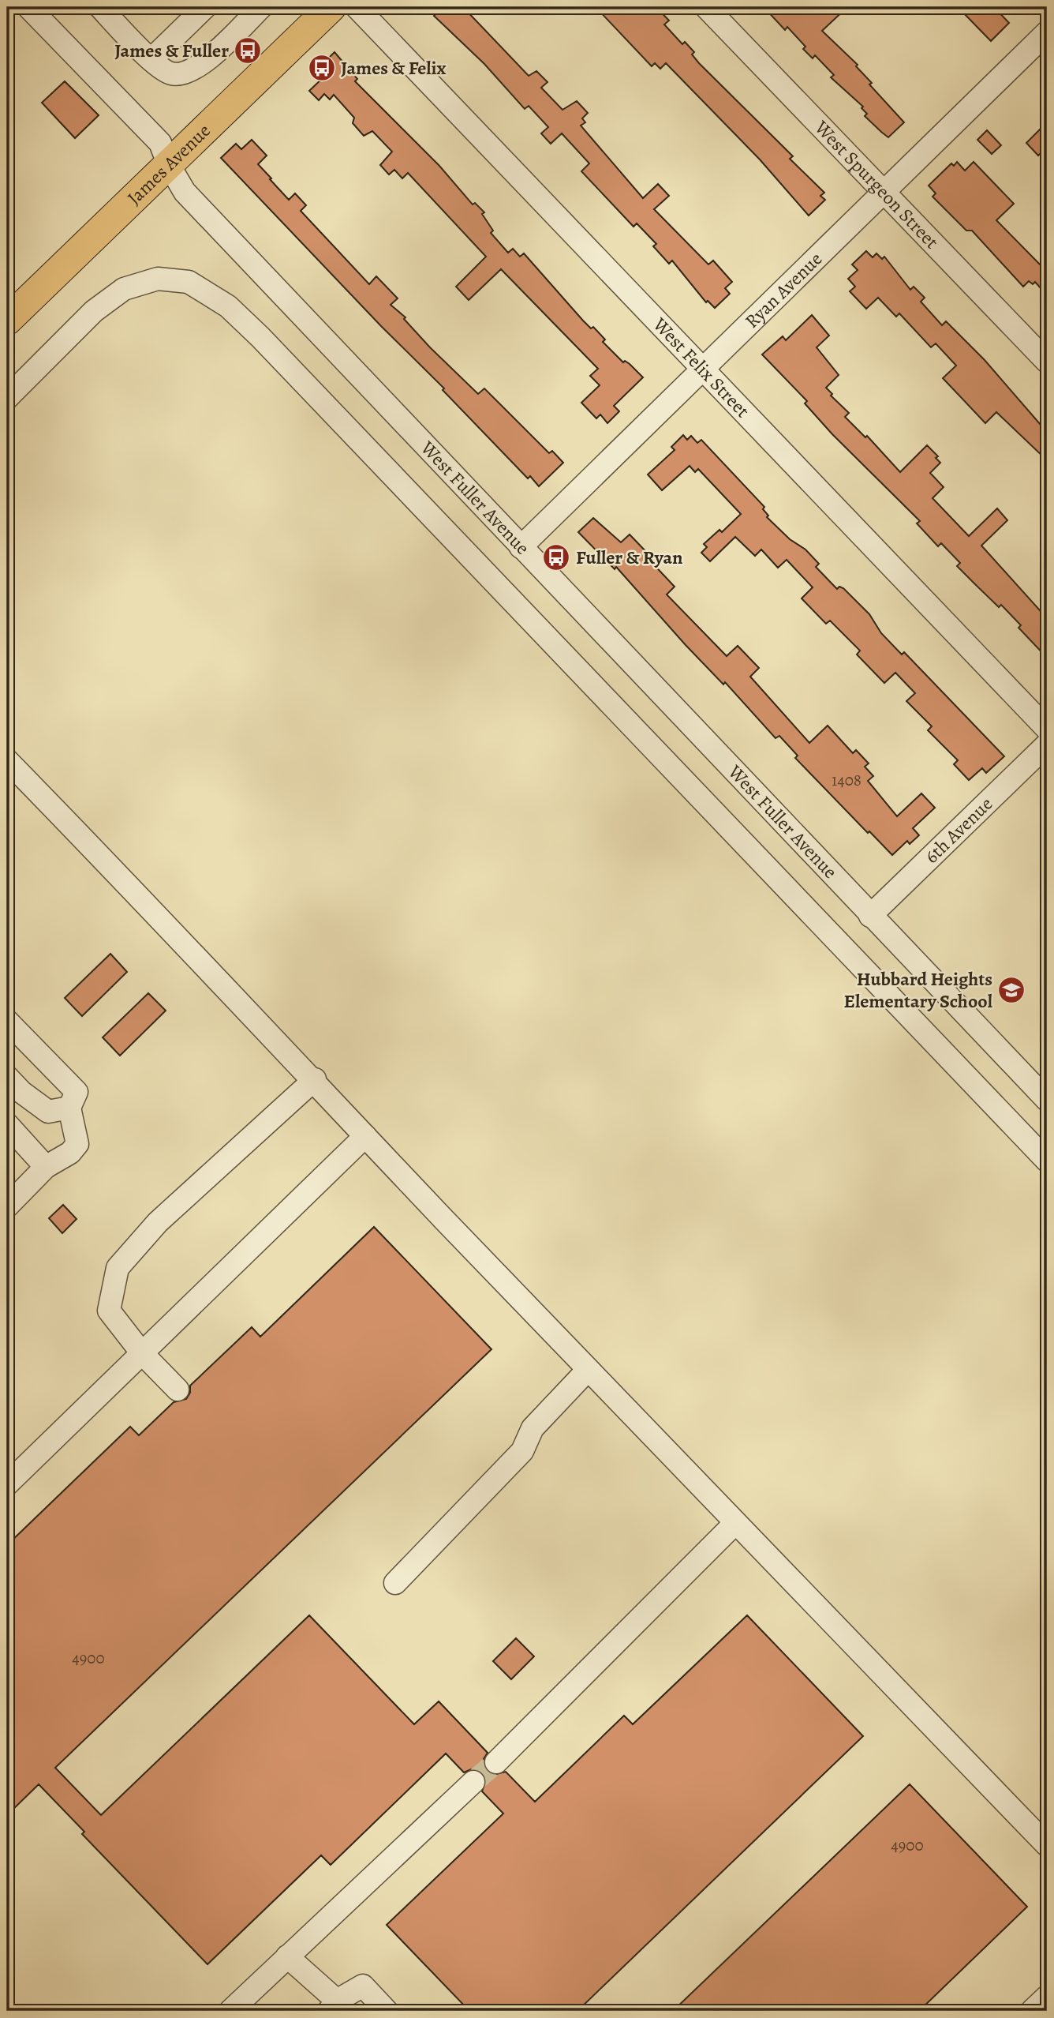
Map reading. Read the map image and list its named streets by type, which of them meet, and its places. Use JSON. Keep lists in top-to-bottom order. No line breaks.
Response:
{"streets":{"main road":["James Avenue"],"street":["West Spurgeon Street","Ryan Avenue","West Felix Street","West Fuller Avenue","6th Avenue"]},"crossings":[["James Avenue","West Fuller Avenue"],["West Spurgeon Street","Ryan Avenue"],["Ryan Avenue","West Felix Street"],["Ryan Avenue","West Fuller Avenue"],["West Fuller Avenue","6th Avenue"]],"places":{"bus stop":["James & Fuller","James & Felix","Fuller & Ryan"],"school or university":["Hubbard Heights Elementary School"]},"house_numbers":["1408","4900","4900"]}
